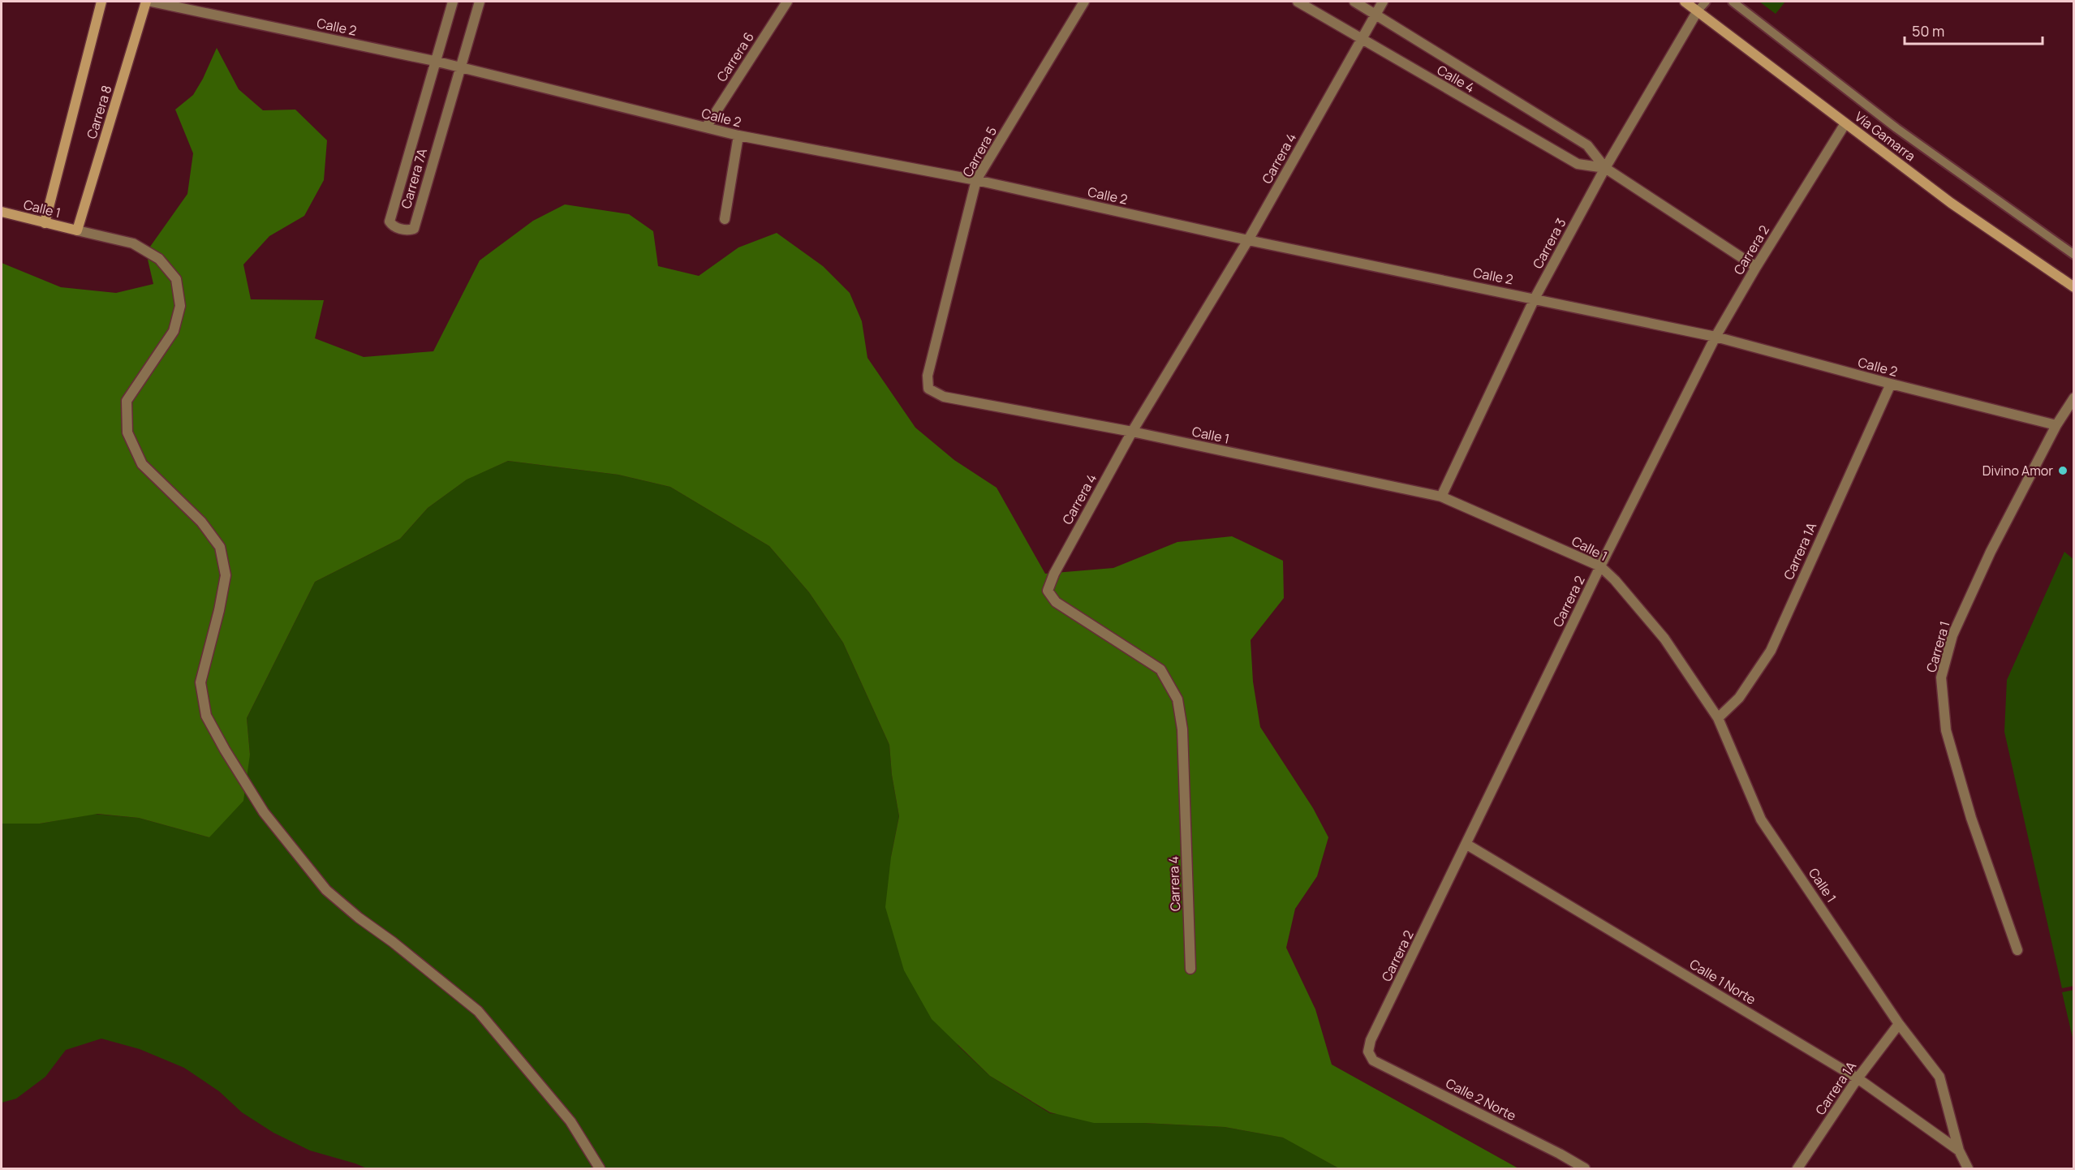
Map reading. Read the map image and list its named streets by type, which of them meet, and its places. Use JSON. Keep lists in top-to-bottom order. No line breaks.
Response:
{"streets":{"street":["Calle 2","Carrera 6","Calle 4","Carrera 8","Vía Gamarra","Carrera 5","Carrera 4","Carrera 7A","Calle 1","Carrera 3","Carrera 2","Carrera 1A","Carrera 1","Calle 1 Norte","Calle 2 Norte"]},"crossings":[["Calle 2","Carrera 6"],["Calle 2","Carrera 5"],["Calle 2","Carrera 4"],["Calle 2","Carrera 7A"],["Calle 2","Carrera 3"],["Calle 2","Carrera 2"],["Calle 2","Carrera 1A"],["Calle 2","Carrera 1"],["Calle 4","Carrera 4"],["Calle 4","Carrera 3"],["Calle 4","Carrera 2"],["Carrera 8","Calle 1"],["Vía Gamarra","Carrera 3"],["Vía Gamarra","Carrera 2"],["Carrera 5","Calle 1"],["Carrera 4","Calle 1"],["Calle 1","Carrera 3"],["Calle 1","Carrera 2"],["Calle 1","Carrera 1A"],["Calle 1","Calle 1 Norte"],["Carrera 2","Calle 1 Norte"],["Carrera 2","Calle 2 Norte"],["Carrera 1A","Calle 1 Norte"]],"places":["Divino Amor"],"scale_bar":"50 m"}
